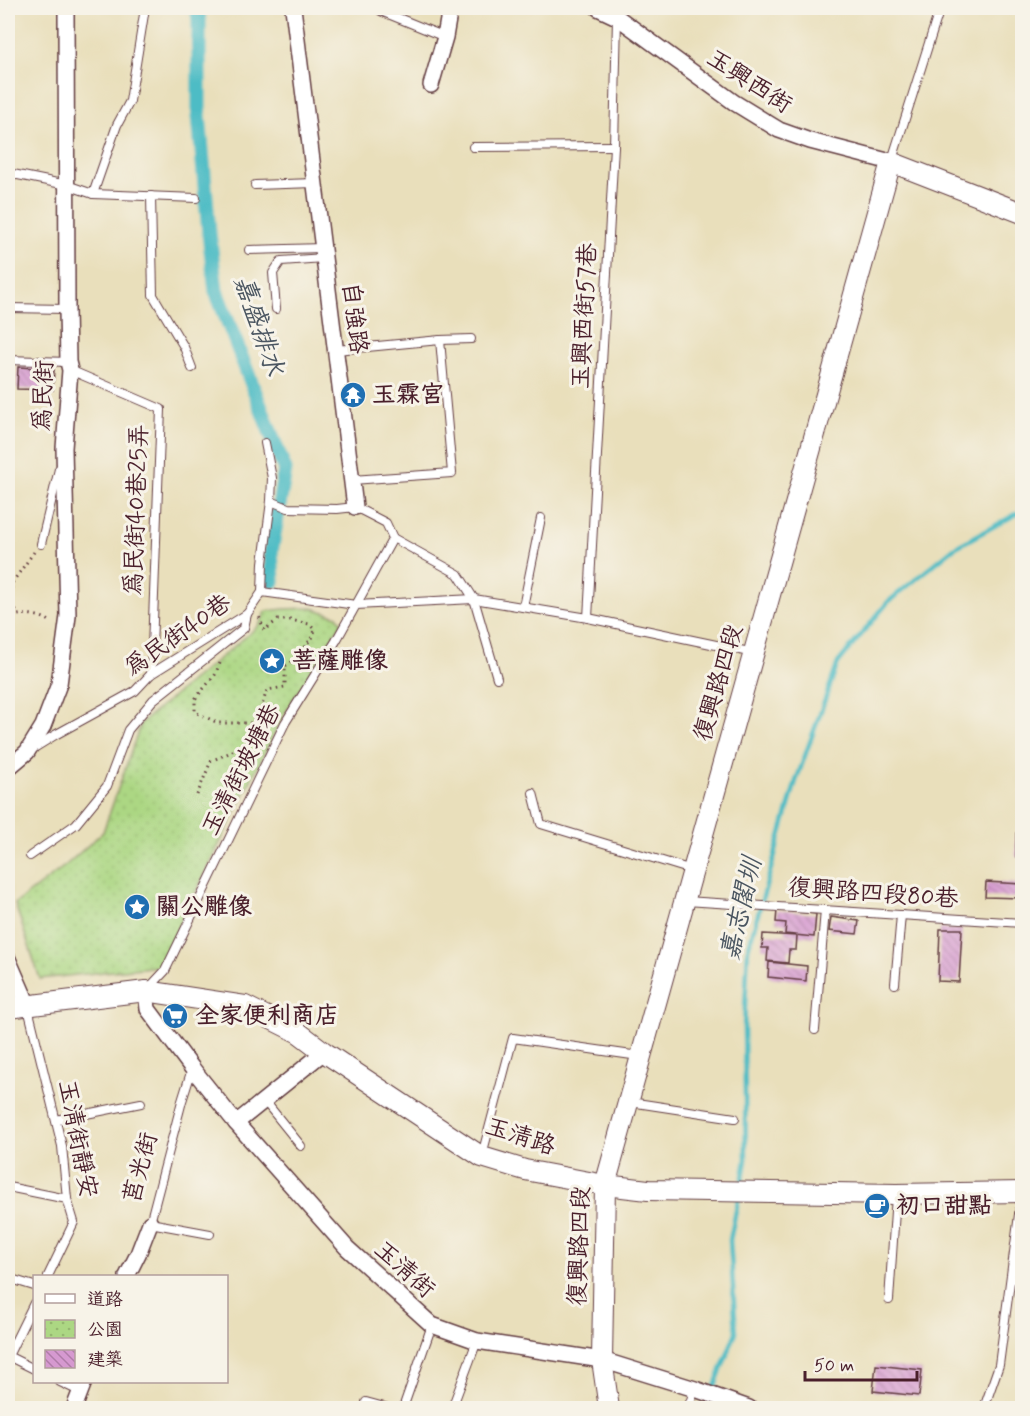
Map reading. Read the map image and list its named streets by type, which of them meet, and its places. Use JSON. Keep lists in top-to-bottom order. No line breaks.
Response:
{"streets":{"street":["玉興西街","自強路","為民街","復興路四段","玉清路","莒光街","玉清街"],"lane":["玉興西街57巷","為民街40巷25弄","為民街40巷","玉清街坡塘巷","復興路四段80巷","玉清街靜安"]},"crossings":[["玉興西街","玉興西街57巷"],["玉興西街","復興路四段"],["為民街","為民街40巷25弄"],["為民街","為民街40巷"],["為民街40巷25弄","為民街40巷"],["為民街40巷","玉清街坡塘巷"],["復興路四段","復興路四段80巷"],["復興路四段","玉清路"],["復興路四段","玉清街"],["玉清街坡塘巷","玉清路"],["玉清街坡塘巷","玉清街"],["玉清路","玉清街靜安"],["玉清路","玉清街"],["莒光街","玉清街"]],"water":["嘉盛排水","嘉志閣圳"],"places":{"temple":["玉霖宮"],"place":["菩薩雕像","關公雕像"],"supermarket":["全家便利商店"],"cafe":["初口甜點"]},"legend":["道路","公園","建築"],"scale_bar":"50 m"}
